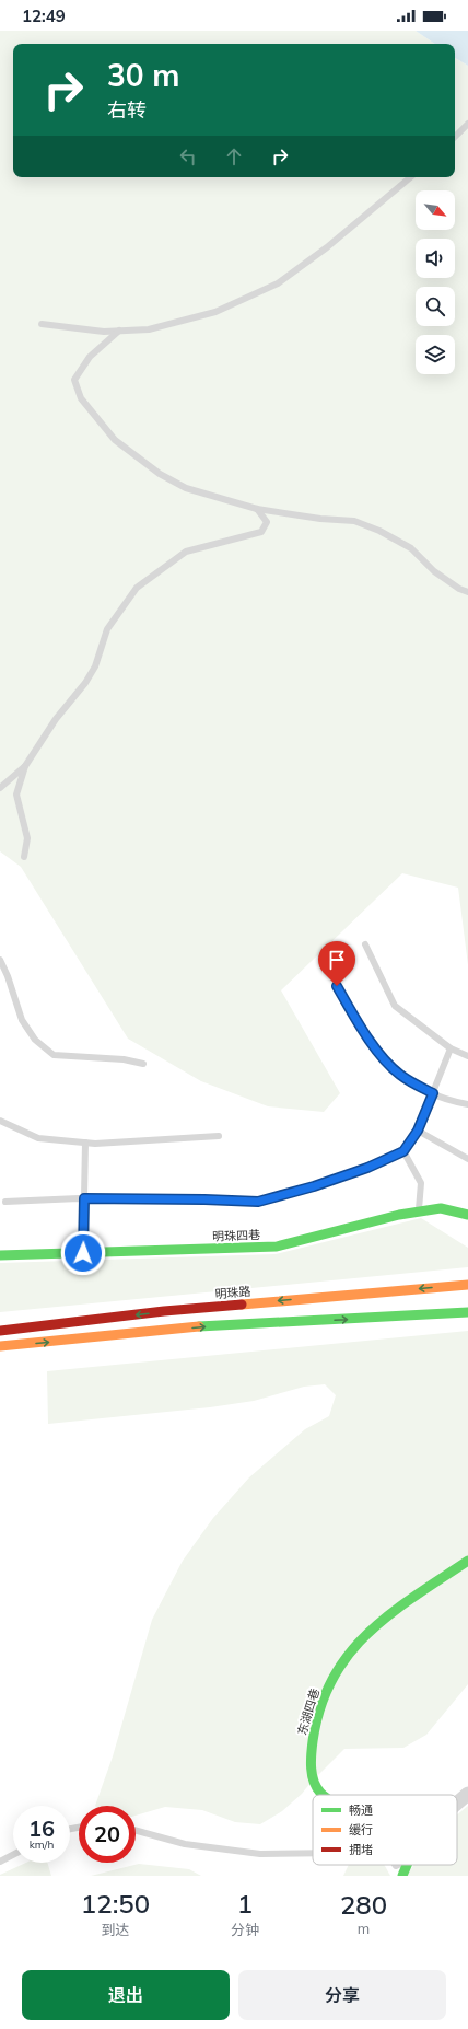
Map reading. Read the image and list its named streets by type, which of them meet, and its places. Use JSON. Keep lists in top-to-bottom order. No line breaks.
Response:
{"streets":{"main road":["明珠四巷","明珠路","东湖四巷"]},"legend":["畅通","缓行","拥堵"],"north":"bottom right","page":{"status":"12:49","turn":["30 m","右转"],"speed":"16 km/h","limit":"20","eta":["12:50","到达","1","分钟","280","m"],"buttons":["退出","分享"]}}
